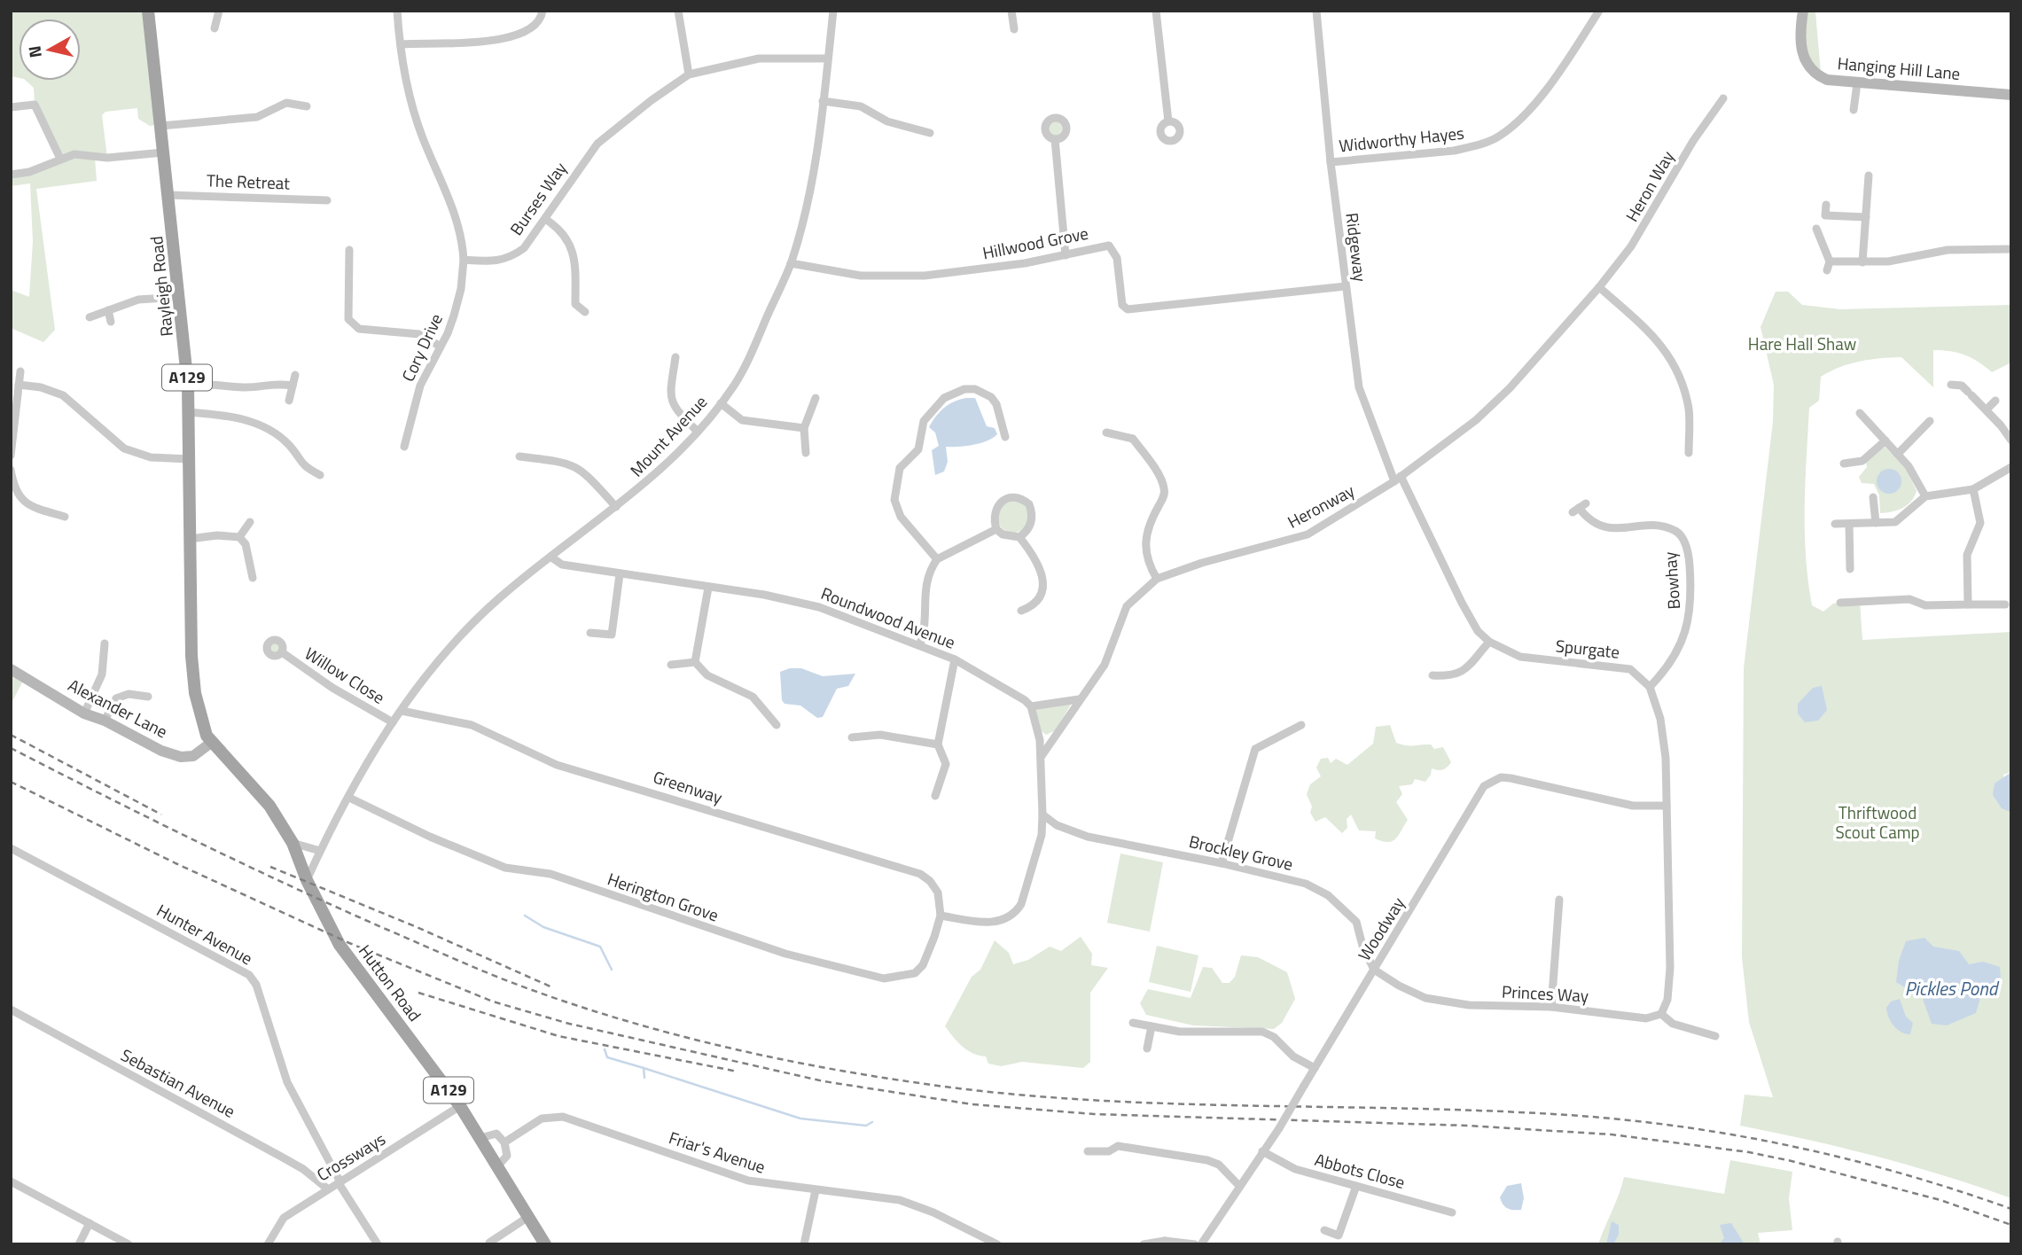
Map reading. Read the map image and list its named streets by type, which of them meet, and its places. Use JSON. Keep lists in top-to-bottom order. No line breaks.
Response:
{"streets":{"main road":["Rayleigh Road","A129","Hutton Road"],"street":["Hanging Hill Lane","Widworthy Hayes","The Retreat","Heron Way","Burses Way","Hillwood Grove","Ridgeway","Cory Drive","Mount Avenue","Heronway","Bowhay","Roundwood Avenue","Spurgate","Willow Close","Alexander Lane","Greenway","Brockley Grove","Herington Grove","Woodway","Hunter Avenue","Princes Way","Sebastian Avenue","Friar's Avenue","Crossways","Abbots Close"]},"crossings":[["Widworthy Hayes","Ridgeway"],["The Retreat","Rayleigh Road"],["Heron Way","Heronway"],["Burses Way","Cory Drive"],["Burses Way","Mount Avenue"],["Hillwood Grove","Ridgeway"],["Hillwood Grove","Mount Avenue"],["Ridgeway","Heronway"],["Ridgeway","Spurgate"],["Rayleigh Road","Alexander Lane"],["Rayleigh Road","Hutton Road"],["Mount Avenue","Roundwood Avenue"],["Mount Avenue","Willow Close"],["Mount Avenue","Greenway"],["Mount Avenue","Herington Grove"],["Mount Avenue","Hutton Road"],["Heronway","Spurgate"],["Bowhay","Spurgate"],["Alexander Lane","Hutton Road"],["Greenway","Herington Grove"],["Brockley Grove","Woodway"],["Brockley Grove","Princes Way"],["Woodway","Princes Way"],["Woodway","Abbots Close"],["Hunter Avenue","Crossways"],["Hutton Road","Crossways"],["Sebastian Avenue","Crossways"]],"water":["Pickles Pond"],"parks":["Hare Hall Shaw","Thriftwood Scout Camp"],"north":"left"}
